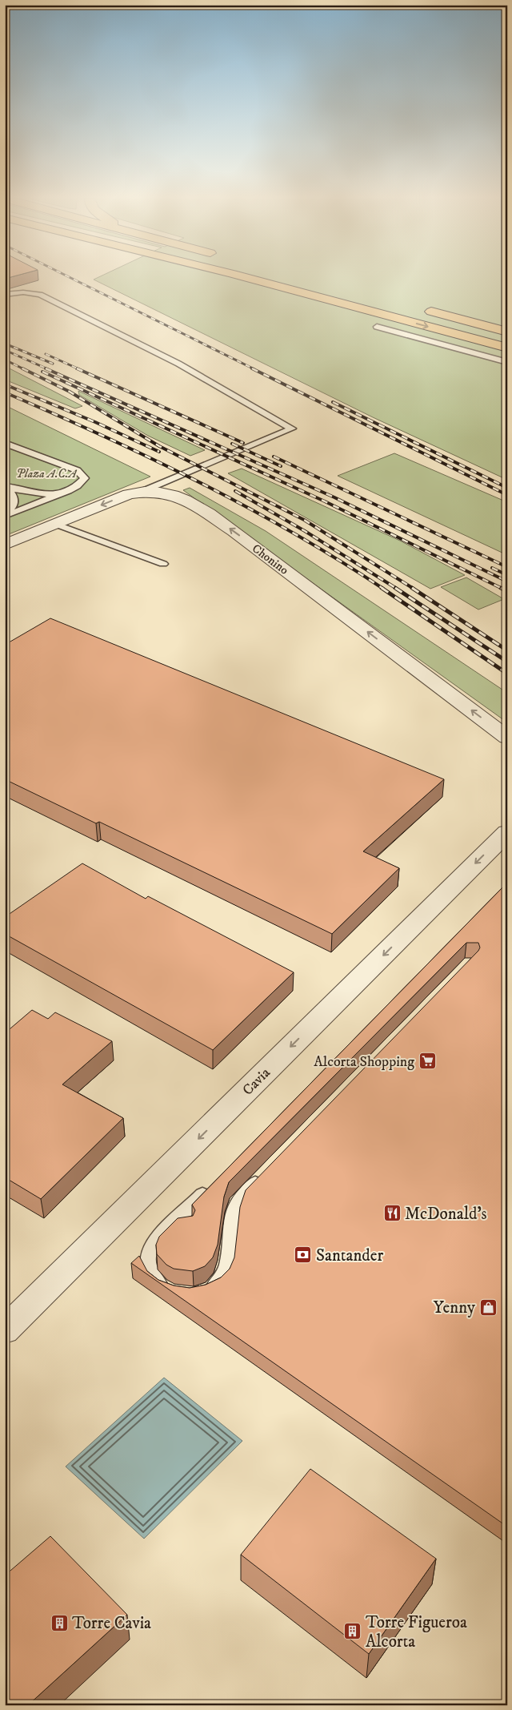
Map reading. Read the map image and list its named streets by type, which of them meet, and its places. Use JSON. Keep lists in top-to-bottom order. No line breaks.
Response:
{"streets":{"street":["Chonino","Cavia"]},"one_way":["Chonino","Cavia"],"parks":["Plaza A.C.A"],"places":{"supermarket":["Alcorta Shopping"],"restaurant":["McDonald's"],"bank":["Santander"],"shop":["Yenny"],"building":["Torre Cavia","Torre Figueroa Alcorta"]}}
